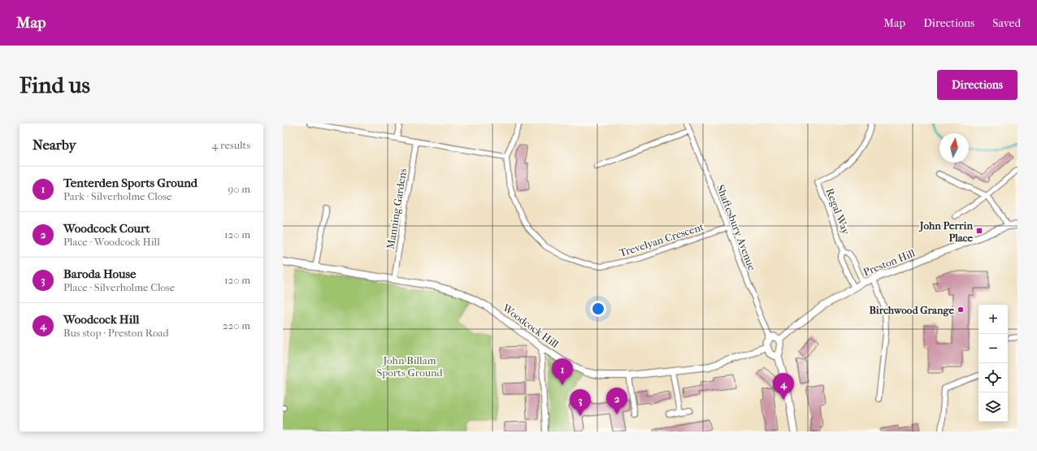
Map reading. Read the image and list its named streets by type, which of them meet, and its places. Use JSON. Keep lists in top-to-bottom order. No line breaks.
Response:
{"streets":{"street":["Manning Gardens","Regal Way","Shaftesbury Avenue","Trevelyan Crescent","Preston Hill","Woodcock Hill"]},"crossings":[["Manning Gardens","Woodcock Hill"],["Regal Way","Preston Hill"],["Shaftesbury Avenue","Trevelyan Crescent"],["Shaftesbury Avenue","Preston Hill"],["Shaftesbury Avenue","Woodcock Hill"],["Preston Hill","Woodcock Hill"]],"parks":["John Billam Sports Ground"],"places":{"transit":["John Perrin Place"],"other":["Birchwood Grange"]},"north":"top","page":{"header":"Map","nav":["Map","Directions","Saved"],"buttons":"Directions","title":"Find us","heading":["Nearby","4 results"],"list":[{"mark":"1","name":"Tenterden Sports Ground","note":"Park · Silverholme Close","value":"90 m"},{"mark":"2","name":"Woodcock Court","note":"Place · Woodcock Hill","value":"120 m"},{"mark":"3","name":"Baroda House","note":"Place · Silverholme Close","value":"120 m"},{"mark":"4","name":"Woodcock Hill","note":"Bus stop · Preston Road","value":"220 m"}],"map_buttons":["+","−"],"pins":["1","4","2","3"]}}
